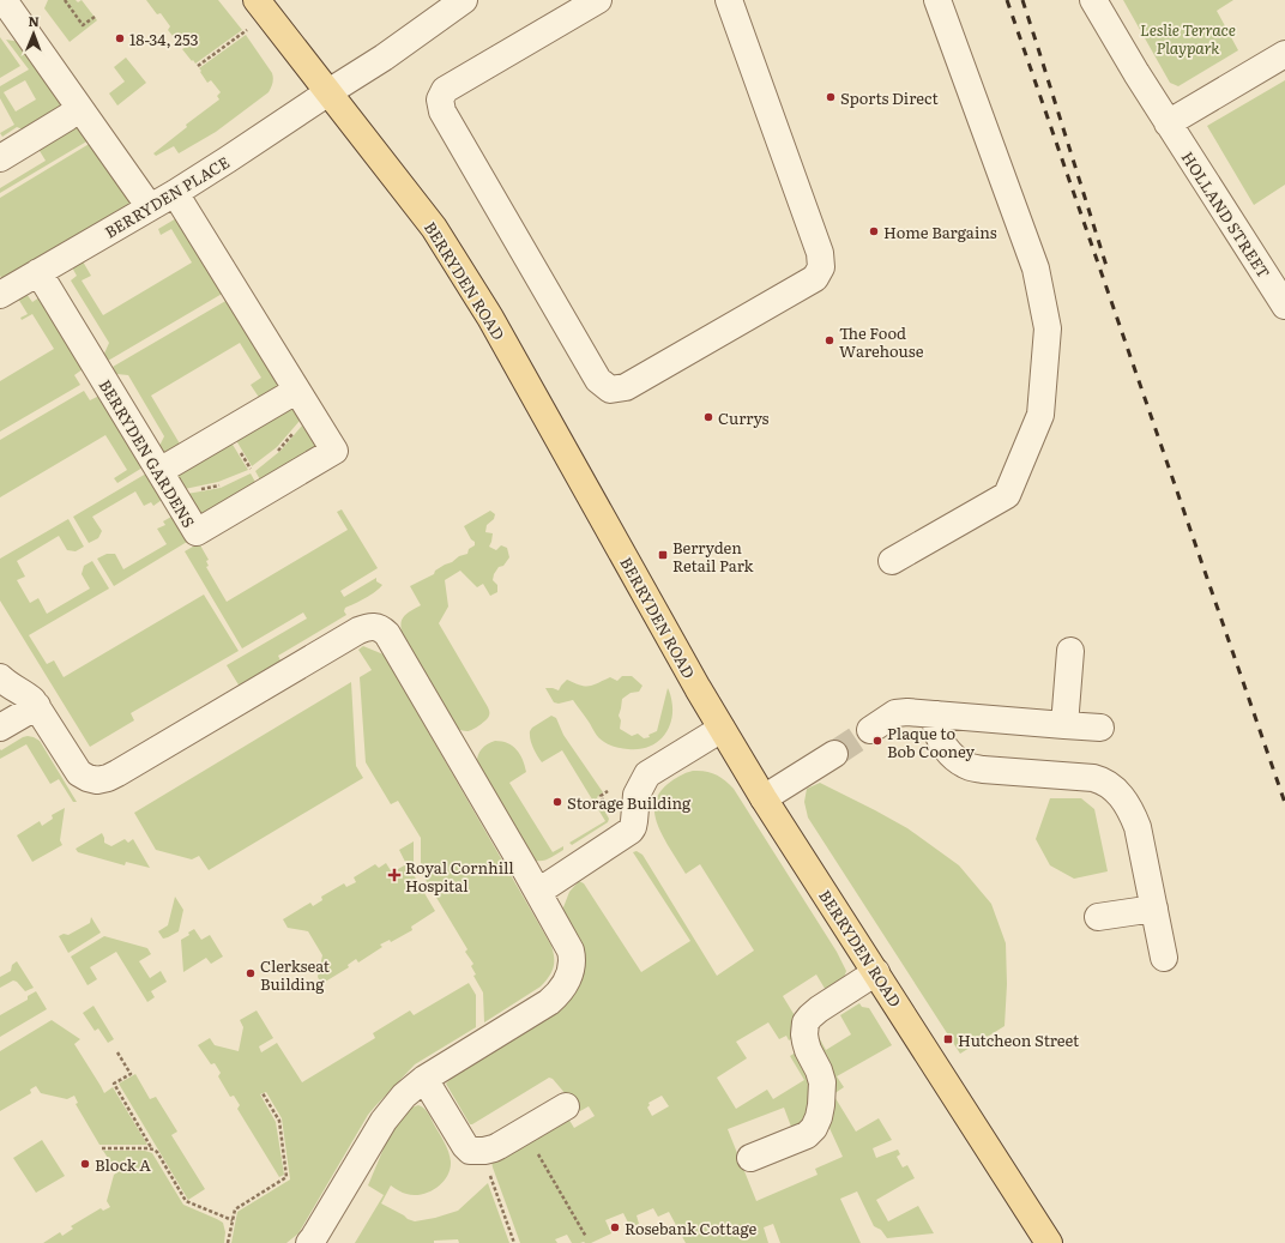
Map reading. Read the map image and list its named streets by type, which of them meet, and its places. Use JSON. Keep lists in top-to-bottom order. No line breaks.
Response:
{"streets":{"main road":["BERRYDEN ROAD"],"street":["BERRYDEN PLACE","HOLLAND STREET","BERRYDEN GARDENS"]},"crossings":[["BERRYDEN PLACE","BERRYDEN ROAD"],["BERRYDEN PLACE","BERRYDEN GARDENS"]],"parks":["Leslie Terrace Playpark"],"places":{"other":["18-34, 253","Sports Direct","Home Bargains","The Food Warehouse","Currys","Plaque to Bob Cooney","Storage Building","Clerkseat Building","Block A","Rosebank Cottage"],"transit":["Berryden Retail Park","Hutcheon Street"],"health":["Royal Cornhill Hospital"]},"north":"top"}
